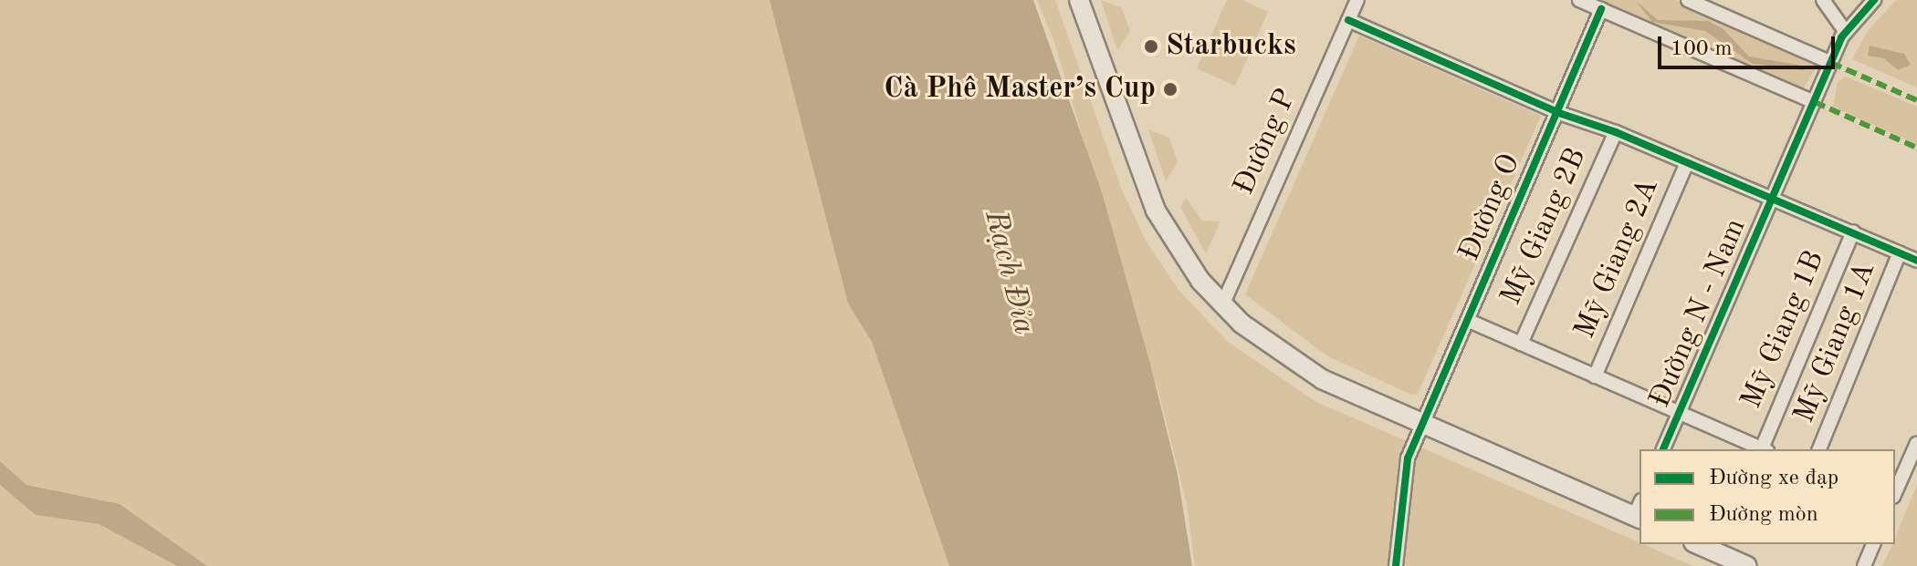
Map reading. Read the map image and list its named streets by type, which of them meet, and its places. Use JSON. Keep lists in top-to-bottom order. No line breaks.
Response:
{"streets":{"street":["Đường P","Đường O","Mỹ Giang 2B","Mỹ Giang 2A","Đường N - Nam","Mỹ Giang 1B","Mỹ Giang 1A"]},"water":["Rạch Đỉa"],"places":["Starbucks","Cà Phê Master’s Cup"],"legend":["Đường xe đạp","Đường mòn"],"scale_bar":"100 m"}
